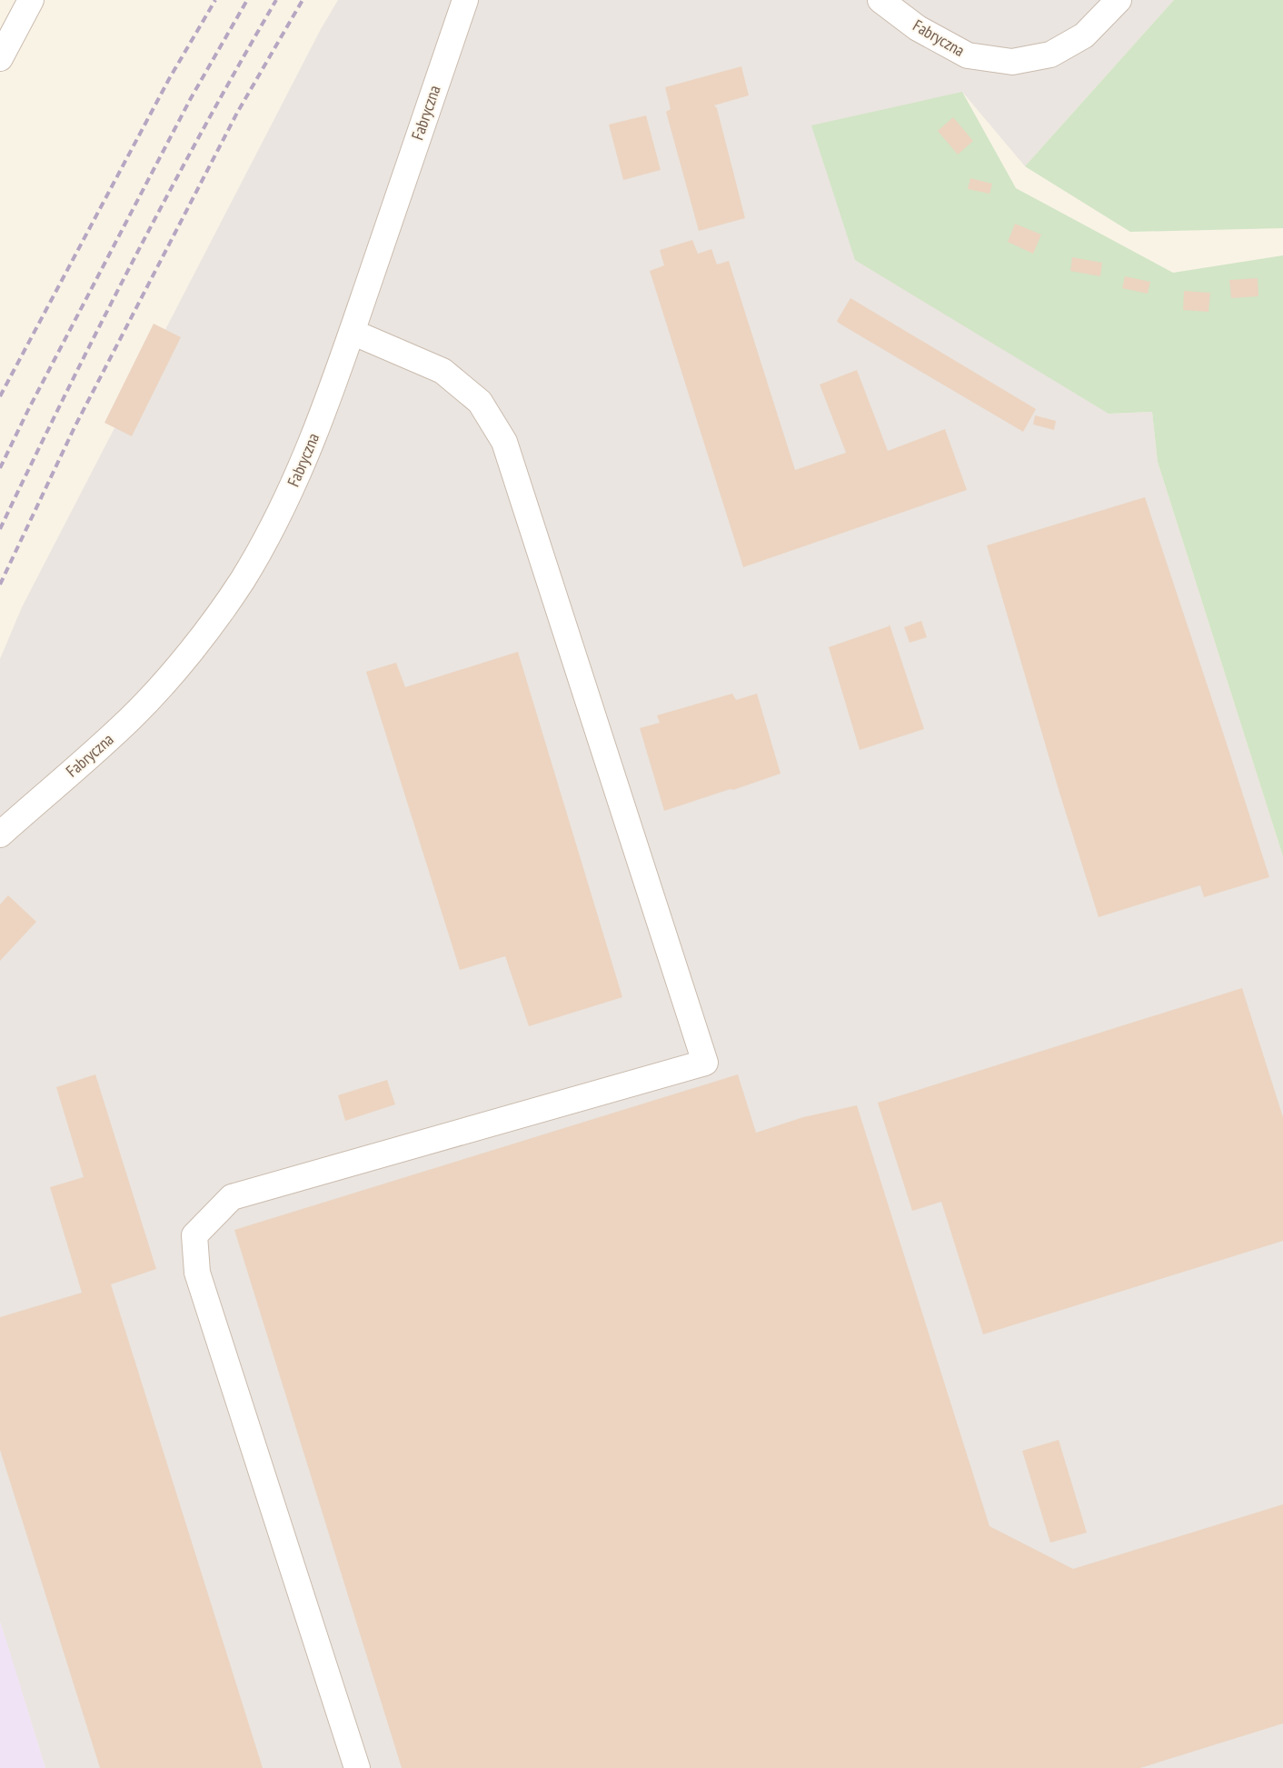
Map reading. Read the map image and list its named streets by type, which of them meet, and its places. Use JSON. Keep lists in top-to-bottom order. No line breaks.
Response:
{"streets":{"street":["Fabryczna"]}}
